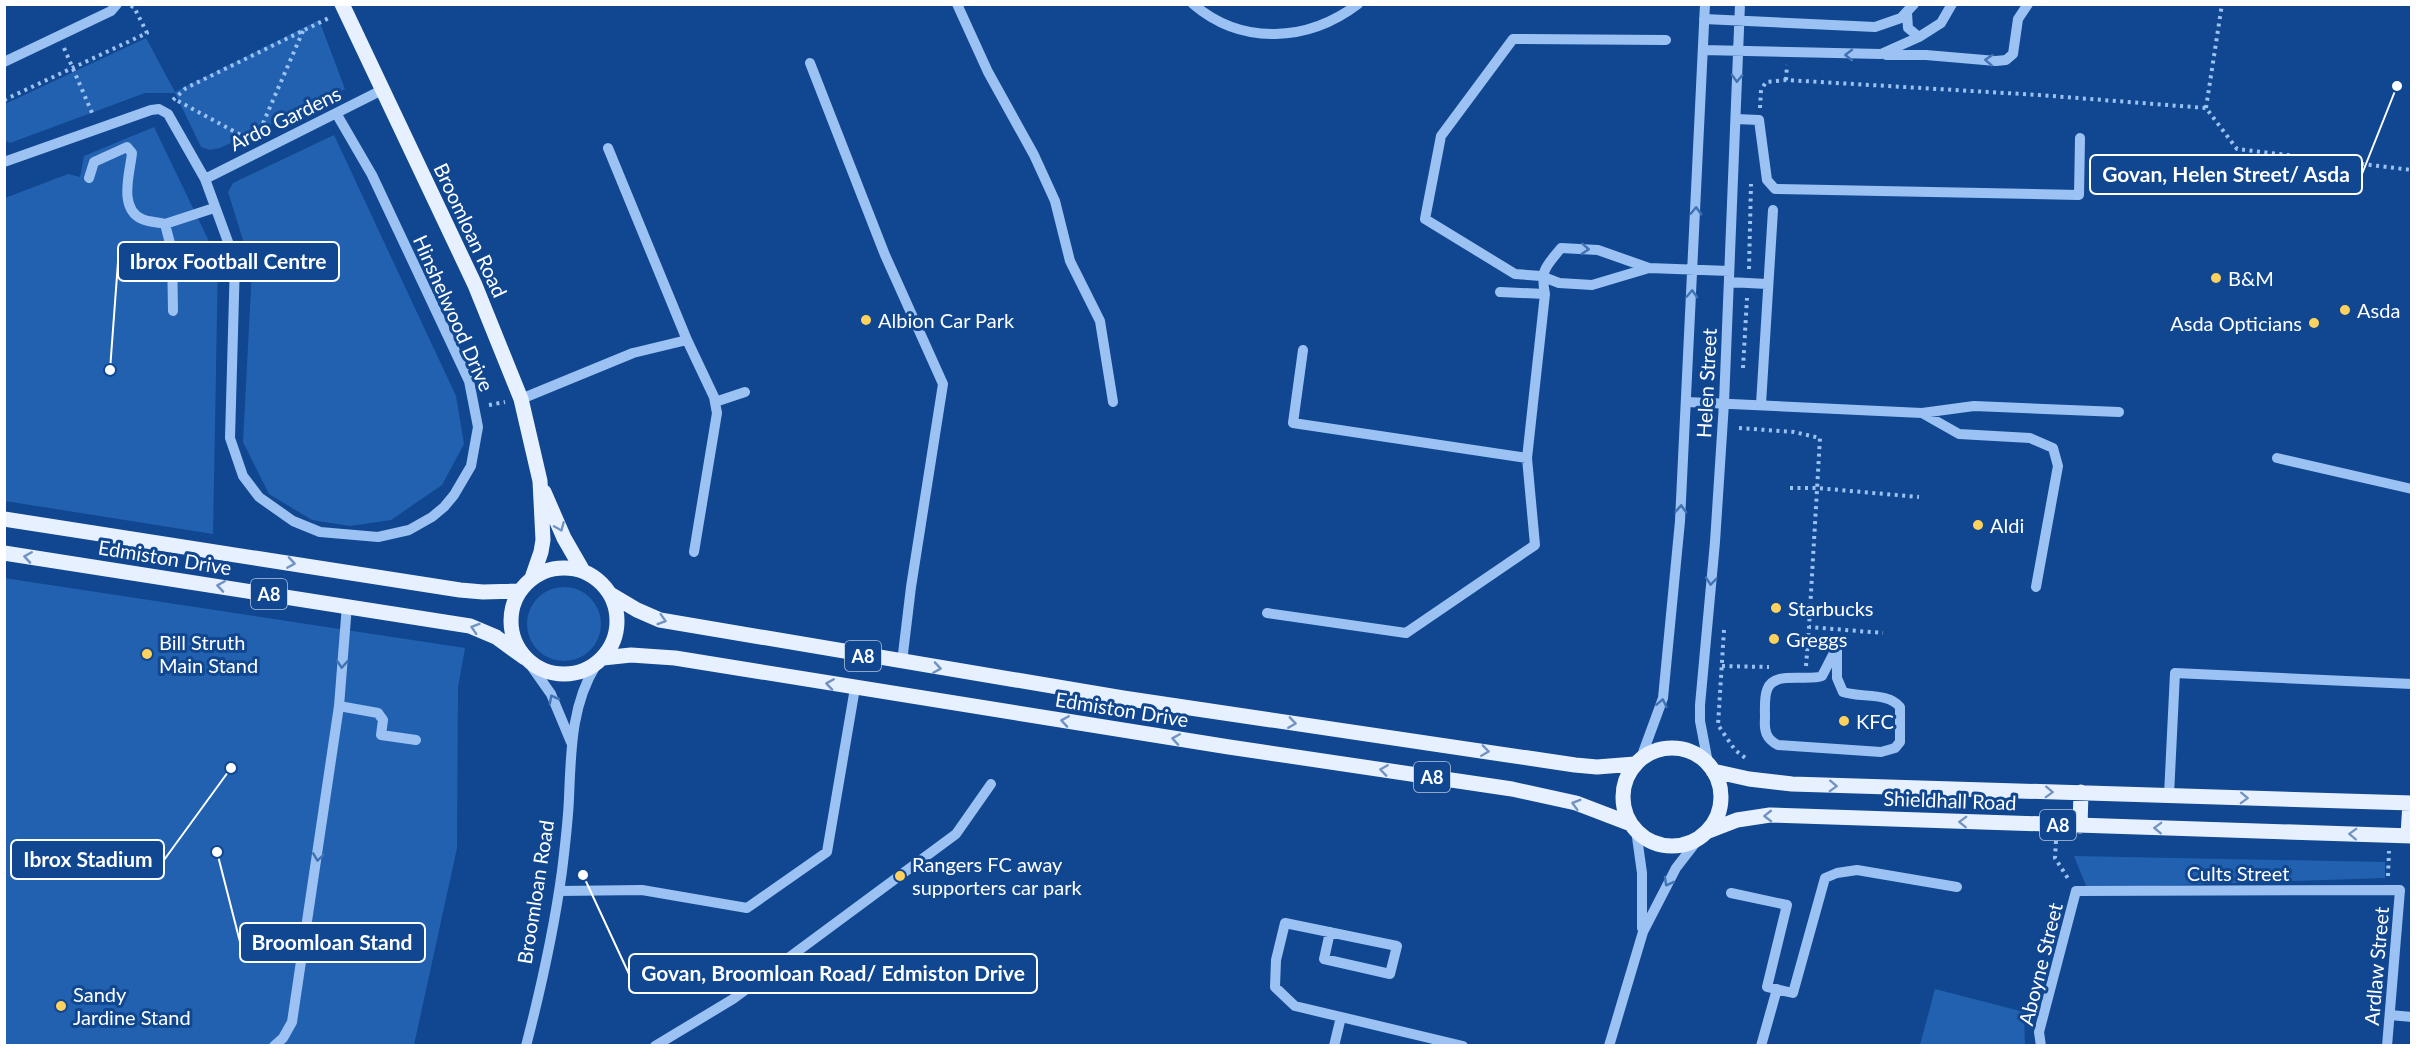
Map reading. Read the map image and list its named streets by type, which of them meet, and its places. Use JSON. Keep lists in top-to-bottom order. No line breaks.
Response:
{"streets":{"main road":["Broomloan Road","Edmiston Drive","A8","Shieldhall Road"],"street":["Ardo Gardens","Hinshelwood Drive","Helen Street","Cults Street","Aboyne Street","Ardlaw Street"]},"crossings":[["Ardo Gardens","Broomloan Road"],["Ardo Gardens","Hinshelwood Drive"],["Broomloan Road","Edmiston Drive"],["Helen Street","Edmiston Drive"],["Helen Street","Shieldhall Road"],["Edmiston Drive","Shieldhall Road"],["Cults Street","Aboyne Street"],["Cults Street","Ardlaw Street"]],"places":["Govan, Helen Street/ Asda","B&M","Asda","Albion Car Park","Asda Opticians","Ibrox Football Centre","Aldi","Starbucks","Greggs","Bill Struth Main Stand","KFC","Ibrox Stadium","Broomloan Stand","Govan, Broomloan Road/ Edmiston Drive","Rangers FC away supporters car park","Sandy Jardine Stand"]}
